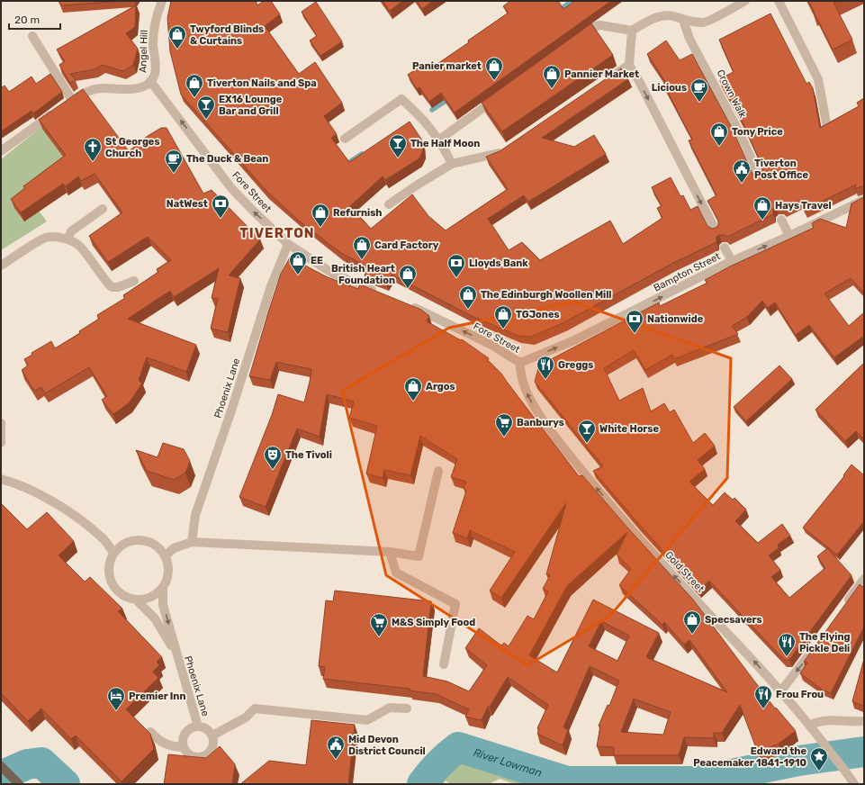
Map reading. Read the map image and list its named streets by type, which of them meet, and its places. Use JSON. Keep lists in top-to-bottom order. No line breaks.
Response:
{"streets":{"street":["Angel Hill","Crown Walk","Fore Street","Bampton Street","Phoenix Lane","Gold Street"]},"crossings":[["Angel Hill","Fore Street"],["Fore Street","Bampton Street"],["Fore Street","Phoenix Lane"],["Fore Street","Gold Street"],["Bampton Street","Gold Street"]],"one_way":["Fore Street","Bampton Street","Gold Street"],"districts":["TIVERTON"],"water":["River Lowman"],"places":{"shop":["Twyford Blinds & Curtains","Panier market","Pannier Market","Tiverton Nails and Spa","Tony Price","Hays Travel","Refurnish","Card Factory","EE","British Heart Foundation","The Edinburgh Woollen Mill","TGJones","Argos","Specsavers"],"cafe":["Licious","The Duck & Bean"],"bar":["EX16 Lounge Bar and Grill","The Half Moon","White Horse"],"church":["St Georges Church"],"public building":["Tiverton Post Office","Mid Devon District Council"],"bank":["NatWest","Lloyds Bank","Nationwide"],"restaurant":["Greggs","The Flying Pickle Deli","Frou Frou"],"supermarket":["Banburys","M&S Simply Food"],"theatre":["The Tivoli"],"hotel":["Premier Inn"],"place":["Edward the Peacemaker 1841-1910"]},"scale_bar":"20 m"}
